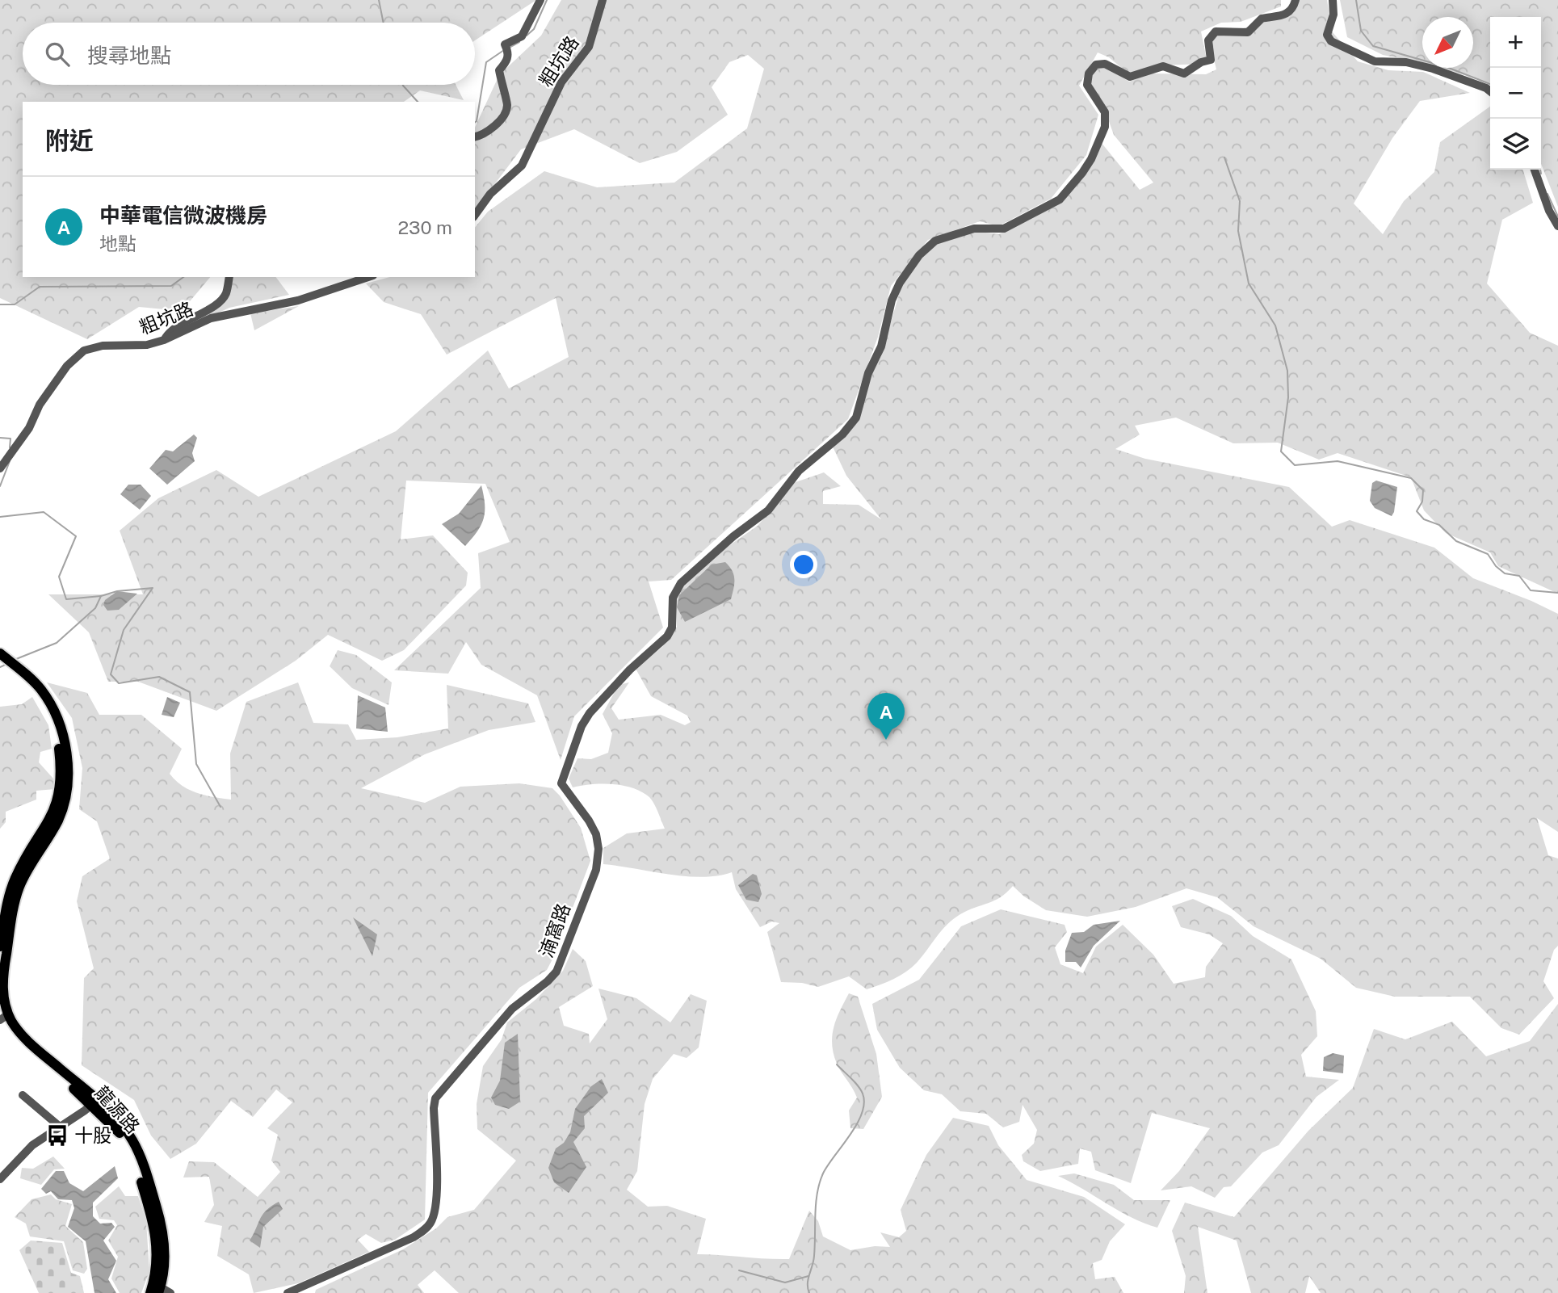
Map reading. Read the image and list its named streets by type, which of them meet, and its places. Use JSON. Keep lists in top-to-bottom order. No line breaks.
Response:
{"streets":{"street":["粗坑路","湳窩路"]},"places":{"bus stop":["十股"]},"north":"bottom left","page":{"map_buttons":["+","−"],"search":"搜尋地點","heading":"附近","list":[{"mark":"A","name":"中華電信微波機房","note":"地點","value":"230 m"}],"pins":"A"}}
